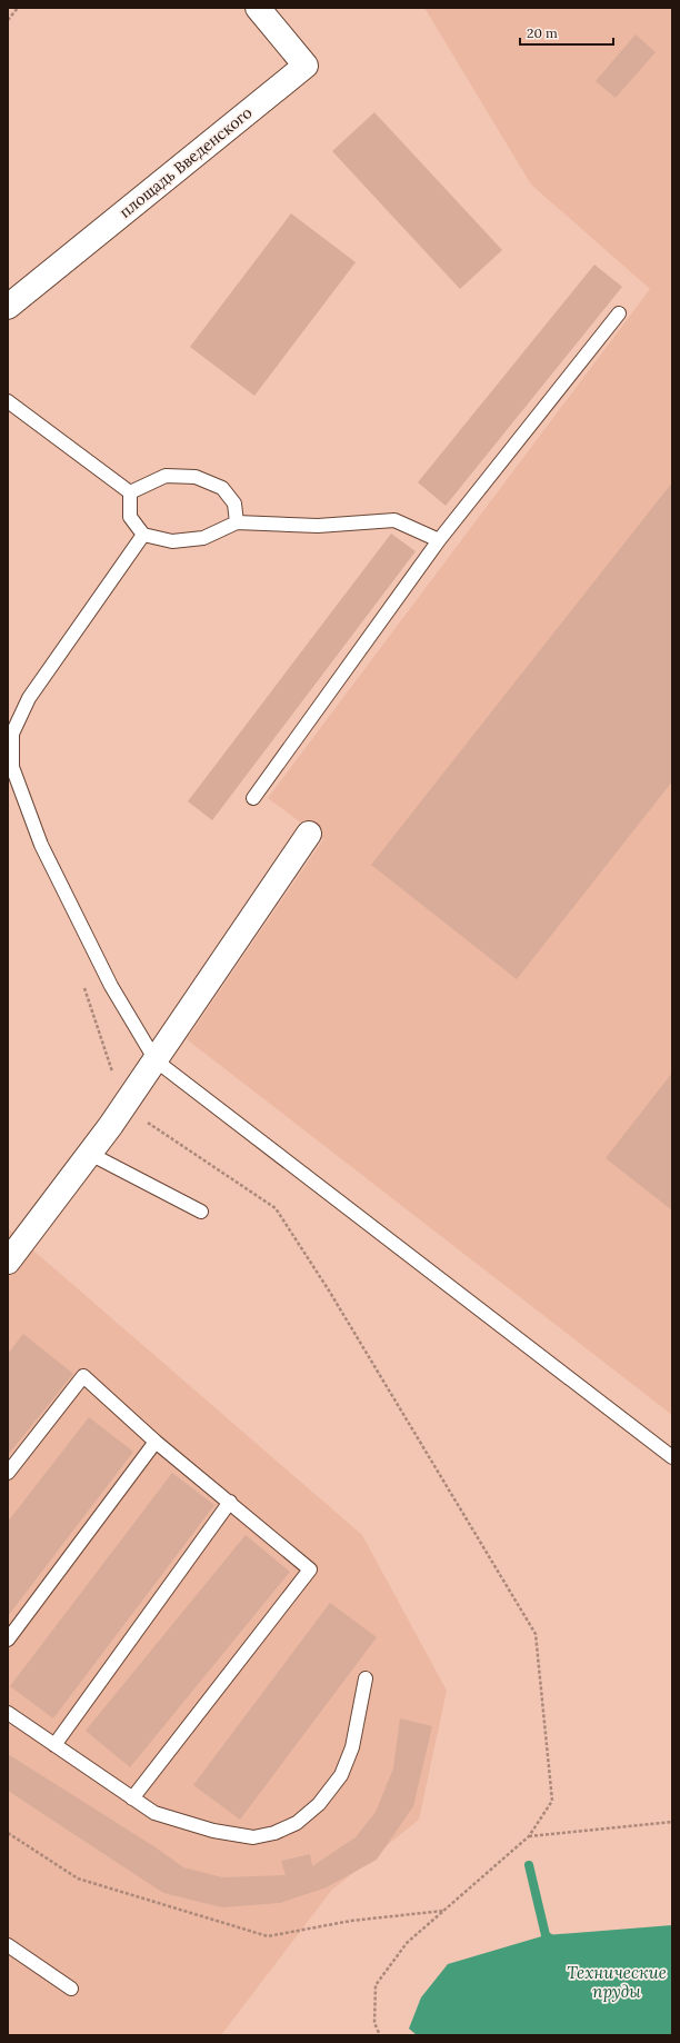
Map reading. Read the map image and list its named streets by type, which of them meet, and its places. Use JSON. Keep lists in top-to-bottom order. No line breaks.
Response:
{"streets":{"street":["площадь Введенского"]},"water":["Технические пруды"],"scale_bar":"20 m"}
